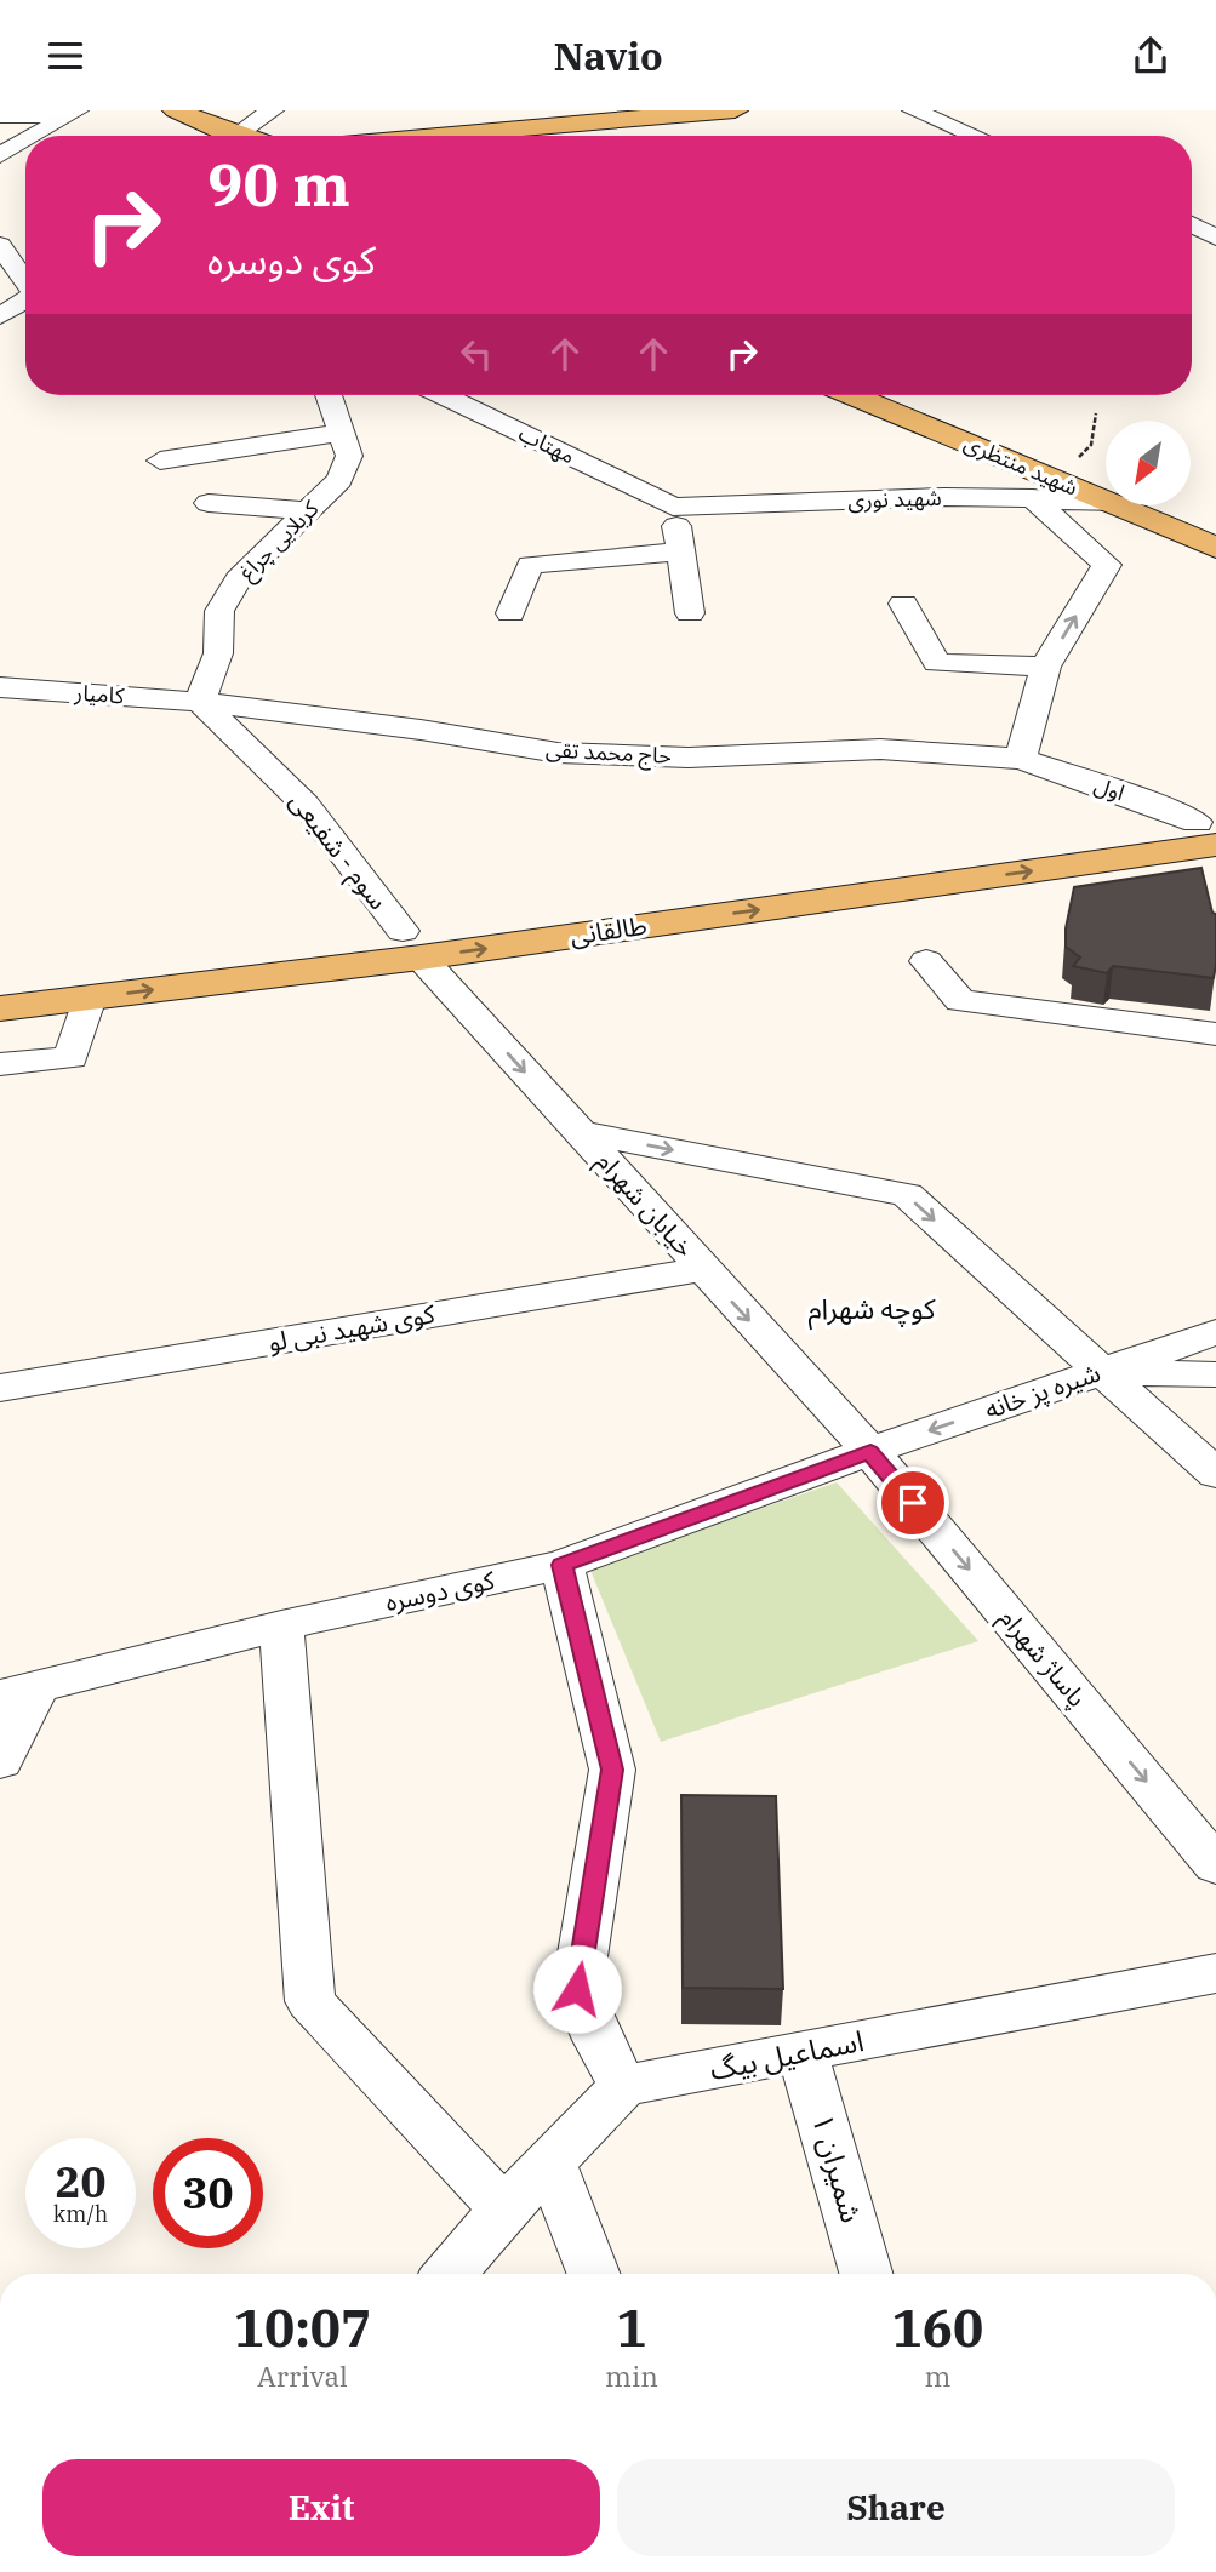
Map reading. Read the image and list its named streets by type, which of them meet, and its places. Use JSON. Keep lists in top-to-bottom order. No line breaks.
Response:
{"streets":{"main road":["شهید منتظری","طالقانی"],"street":["مهتاب","شهید نوری","کربلایی چراغ","کامیار","حاج محمد تقی","اول","سوم - شفیعی","خیابان شهرام","کوی شهید نبی لو","شیره پز خانه","کوی دوسره","پاساژ شهرام","اسماعیل بیگ","شمیران ۱"]},"crossings":[["مهتاب","شهید نوری"],["کربلایی چراغ","کامیار"],["کربلایی چراغ","حاج محمد تقی"],["کربلایی چراغ","سوم - شفیعی"],["کامیار","حاج محمد تقی"],["کامیار","سوم - شفیعی"],["حاج محمد تقی","اول"],["حاج محمد تقی","سوم - شفیعی"],["اول","طالقانی"],["سوم - شفیعی","طالقانی"],["سوم - شفیعی","خیابان شهرام"],["طالقانی","خیابان شهرام"],["خیابان شهرام","کوی شهید نبی لو"],["خیابان شهرام","شیره پز خانه"],["خیابان شهرام","کوی دوسره"],["خیابان شهرام","پاساژ شهرام"],["شیره پز خانه","کوی دوسره"],["شیره پز خانه","پاساژ شهرام"],["کوی دوسره","پاساژ شهرام"],["اسماعیل بیگ","شمیران ۱"]],"one_way":["خیابان شهرام","شیره پز خانه","پاساژ شهرام"],"districts":["کوچه شهرام"],"north":"bottom left","page":{"header":"Navio","turn":["90 m","کوی دوسره"],"speed":"20 km/h","limit":"30","eta":["10:07","Arrival","1","min","160","m"],"buttons":["Exit","Share"]}}
